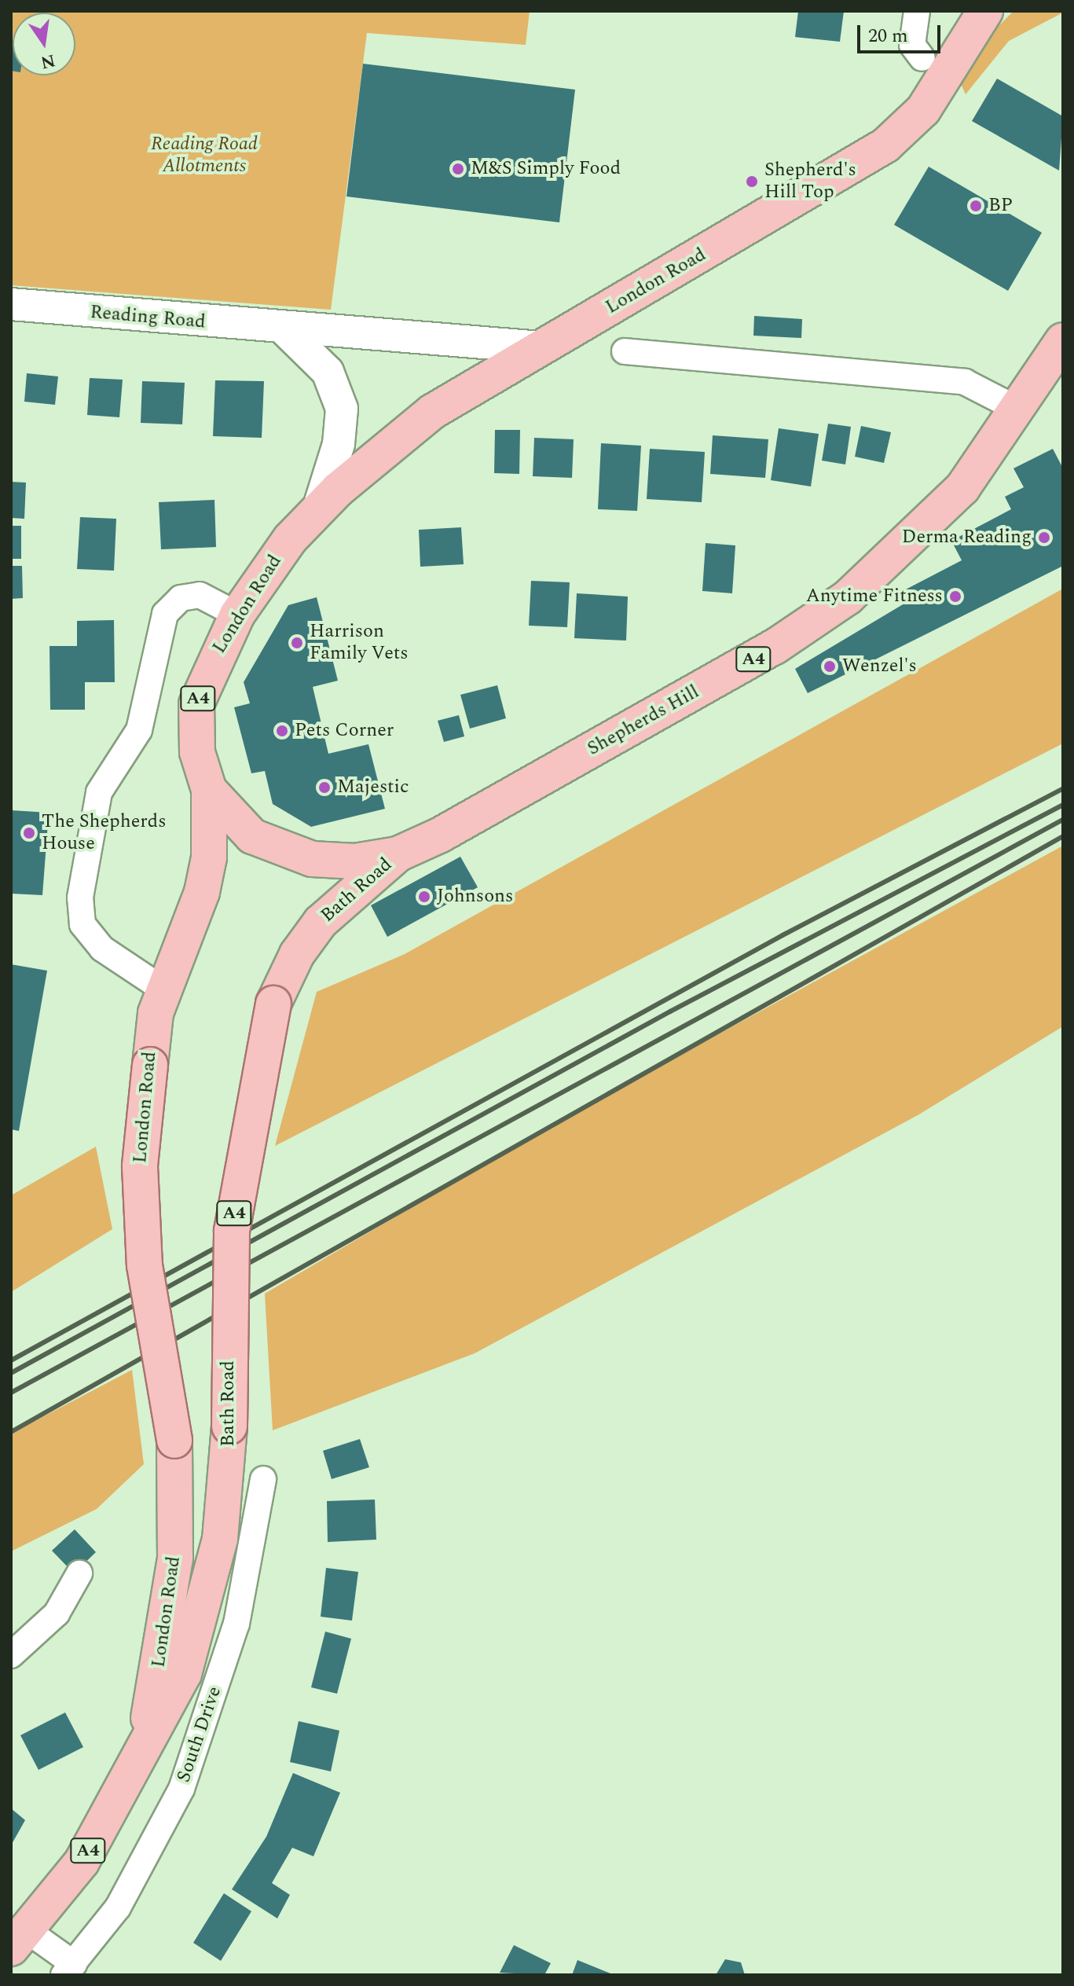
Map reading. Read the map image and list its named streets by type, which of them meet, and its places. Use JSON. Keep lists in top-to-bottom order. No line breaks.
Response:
{"streets":{"main road":["London Road","A4","Shepherds Hill","Bath Road"],"street":["Reading Road","South Drive"]},"crossings":[["London Road","Reading Road"],["London Road","Shepherds Hill"],["London Road","Bath Road"],["Shepherds Hill","Bath Road"],["Bath Road","South Drive"]],"parks":["Reading Road Allotments"],"places":["M&S Simply Food","Shepherd's Hill Top","BP","Derma Reading","Anytime Fitness","Harrison Family Vets","Wenzel's","Pets Corner","Majestic","The Shepherds House","Johnsons"],"scale_bar":"20 m","north":"bottom"}
